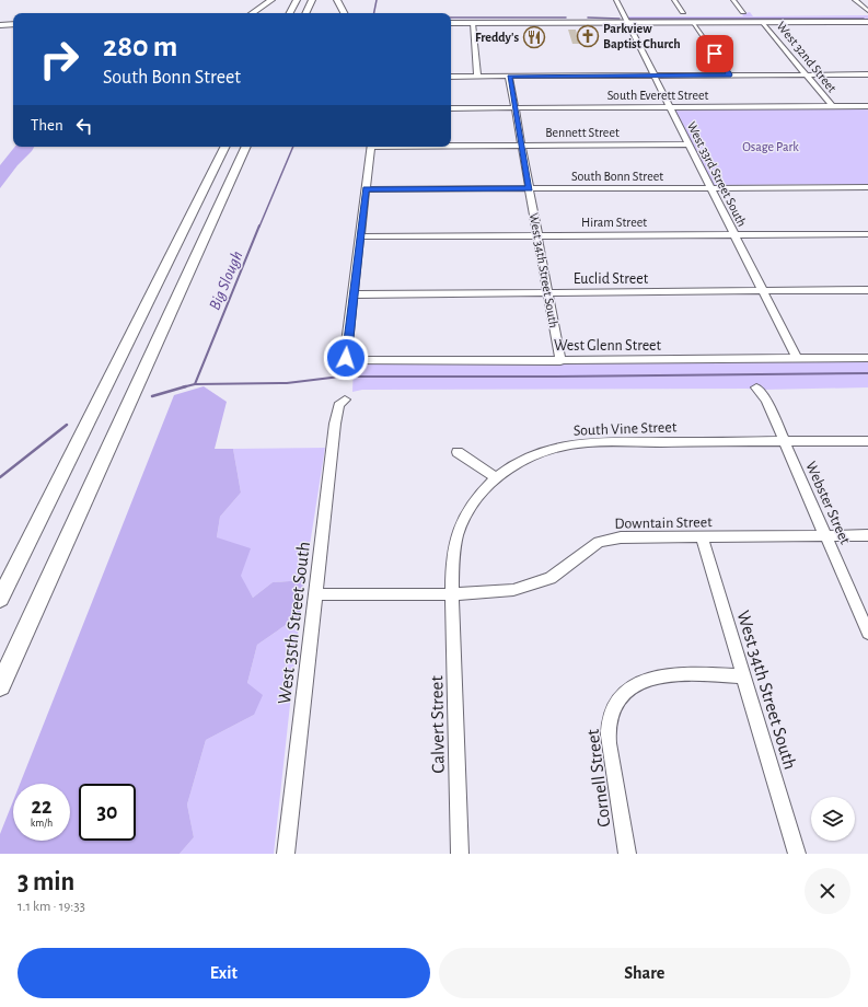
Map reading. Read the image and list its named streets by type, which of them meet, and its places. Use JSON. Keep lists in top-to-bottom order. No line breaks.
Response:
{"streets":{"street":["West 32nd Street","South Everett Street","Bennett Street","West 33rd Street South","South Bonn Street","Hiram Street","West 34th Street South","Euclid Street","West Glenn Street","South Vine Street","Webster Street","Downtain Street","West 35th Street South","Calvert Street","Cornell Street"]},"crossings":[["West 32nd Street","South Everett Street"],["South Everett Street","West 33rd Street South"],["South Everett Street","West 34th Street South"],["Bennett Street","West 33rd Street South"],["Bennett Street","West 34th Street South"],["West 33rd Street South","South Bonn Street"],["West 33rd Street South","Hiram Street"],["West 33rd Street South","Euclid Street"],["West 33rd Street South","West Glenn Street"],["South Bonn Street","West 34th Street South"],["Hiram Street","West 34th Street South"],["West 34th Street South","Euclid Street"],["West 34th Street South","West Glenn Street"],["West 34th Street South","Downtain Street"],["West 34th Street South","Cornell Street"],["Euclid Street","West Glenn Street"],["South Vine Street","Webster Street"],["South Vine Street","Downtain Street"],["South Vine Street","Calvert Street"],["Webster Street","Downtain Street"],["Downtain Street","West 35th Street South"],["Downtain Street","Calvert Street"]],"water":["Big Slough"],"parks":["Osage Park"],"places":{"church":["Parkview Baptist Church"],"restaurant":["Freddy's"]},"page":{"turn":["280 m","South Bonn Street"],"then":"Then","speed":"22 km/h","limit":"30","heading":["3 min","1.1 km · 19:33"],"buttons":["Exit","Share"]}}
